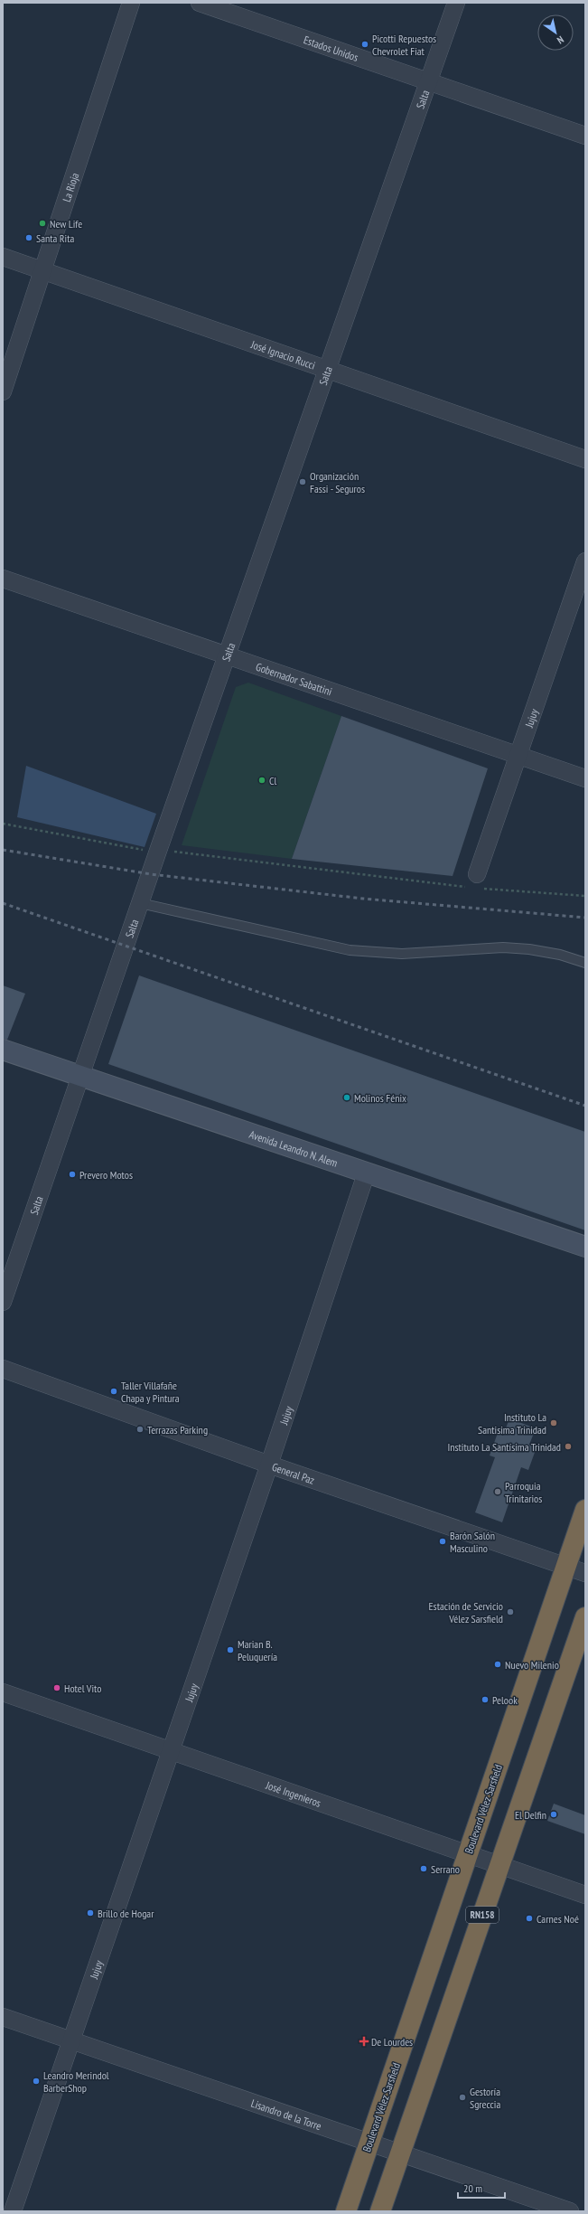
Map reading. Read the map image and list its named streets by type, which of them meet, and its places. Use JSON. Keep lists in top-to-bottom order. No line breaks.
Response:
{"streets":{"highway":["Boulevard Vélez Sarsfield","RN158"],"street":["Estados Unidos","Salta","La Rioja","José Ignacio Rucci","Gobernador Sabattini","Jujuy","Avenida Leandro N. Alem","General Paz","José Ingenieros","Lisandro de la Torre"]},"crossings":[["Estados Unidos","Salta"],["Salta","José Ignacio Rucci"],["Salta","Gobernador Sabattini"],["Salta","Avenida Leandro N. Alem"],["La Rioja","José Ignacio Rucci"],["Gobernador Sabattini","Jujuy"],["Jujuy","Avenida Leandro N. Alem"],["Jujuy","General Paz"],["Jujuy","José Ingenieros"],["Jujuy","Lisandro de la Torre"],["General Paz","Boulevard Vélez Sarsfield"],["José Ingenieros","Boulevard Vélez Sarsfield"],["José Ingenieros","RN158"],["Boulevard Vélez Sarsfield","Lisandro de la Torre"],["RN158","Lisandro de la Torre"]],"places":{"other":["Picotti Repuestos Chevrolet Fiat","New Life","Santa Rita","Organización Fassi - Seguros","Cl","Molinos Fénix","Prevero Motos","Taller Villafañe Chapa y Pintura","Instituto La Santisima Trinidad","Terrazas Parking","Instituto La Santísima Trinidad","Parroquia Trinitarios","Barón Salón Masculino","Estación de Servicio Vélez Sarsfield","Marian B. Peluquería","Nuevo Milenio","Hotel Vito","Pelook","El Delfin","Serrano","Brillo de Hogar","Carnes Noé","Leandro Merindol BarberShop","Gestoría Sgreccia"],"health":["De Lourdes"]},"scale_bar":"20 m","north":"bottom right"}
